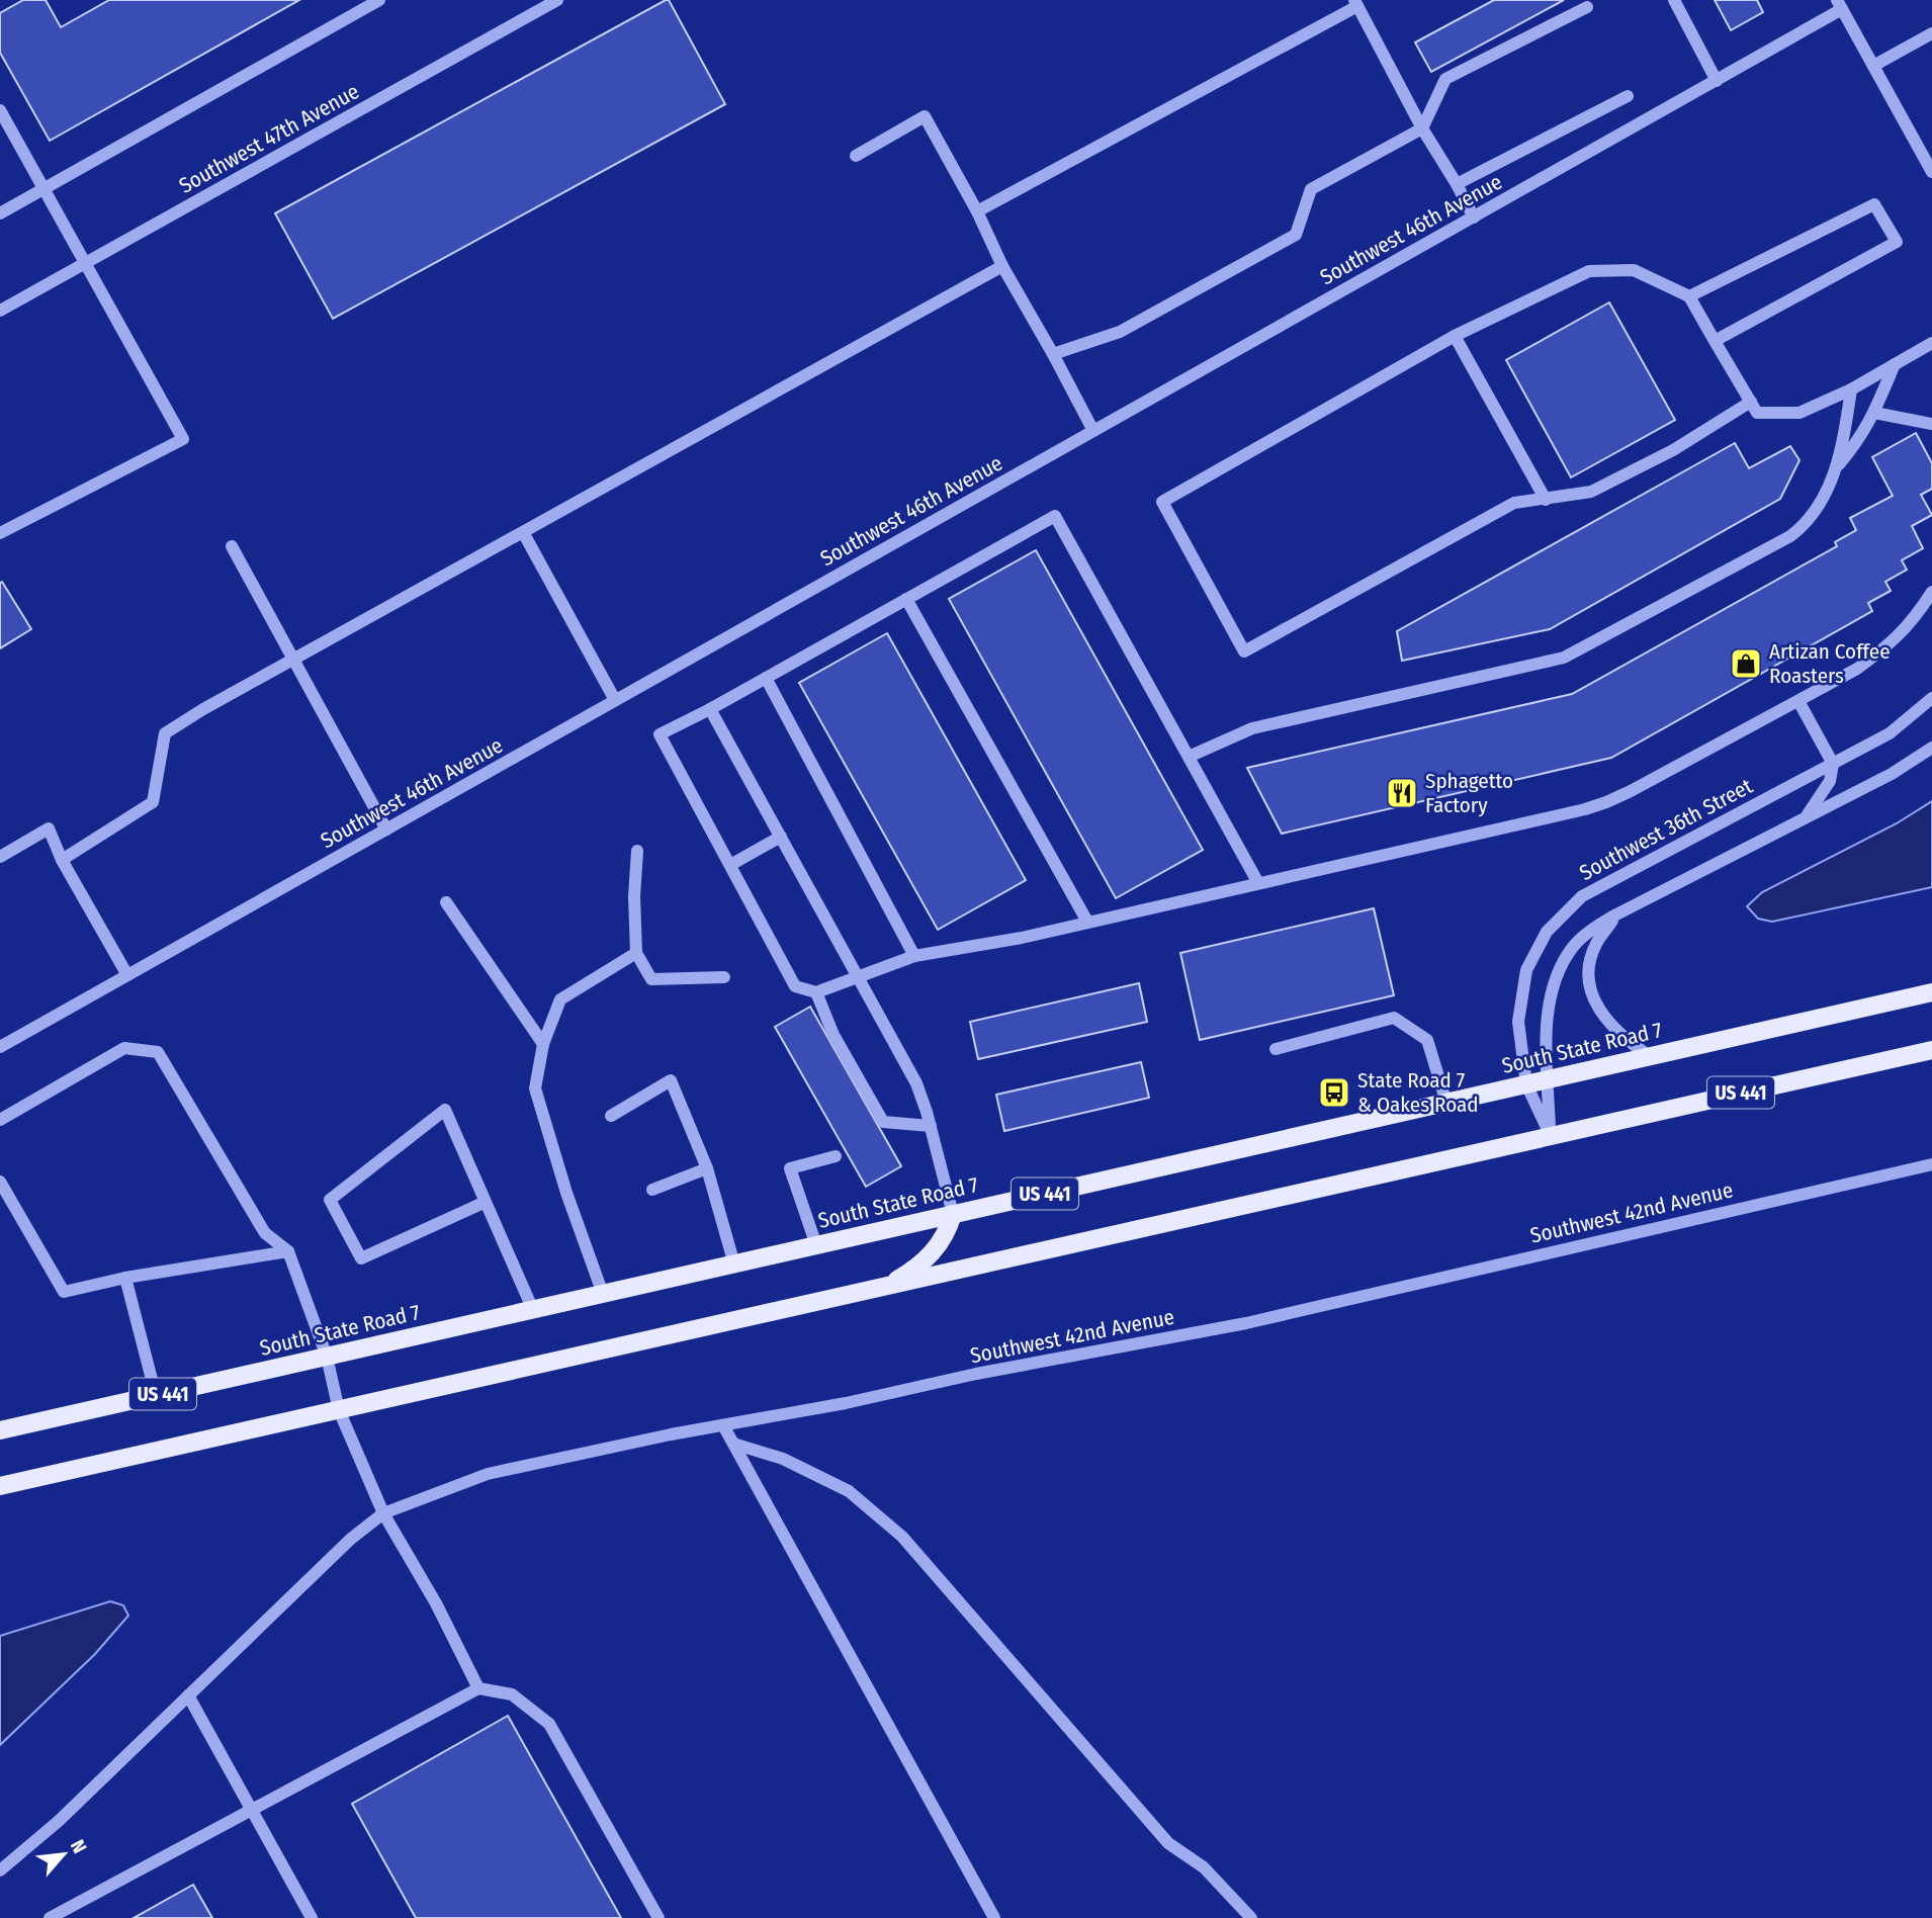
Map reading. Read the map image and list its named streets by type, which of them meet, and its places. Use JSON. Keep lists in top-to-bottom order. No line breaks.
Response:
{"streets":{"main road":["South State Road 7","US 441"],"street":["Southwest 47th Avenue","Southwest 46th Avenue","Southwest 36th Street","Southwest 42nd Avenue"]},"crossings":[["Southwest 36th Street","South State Road 7"],["Southwest 36th Street","US 441"]],"places":{"shop":["Artizan Coffee Roasters"],"restaurant":["Sphagetto Factory"],"bus stop":["State Road 7 & Oakes Road"]},"north":"top right"}
